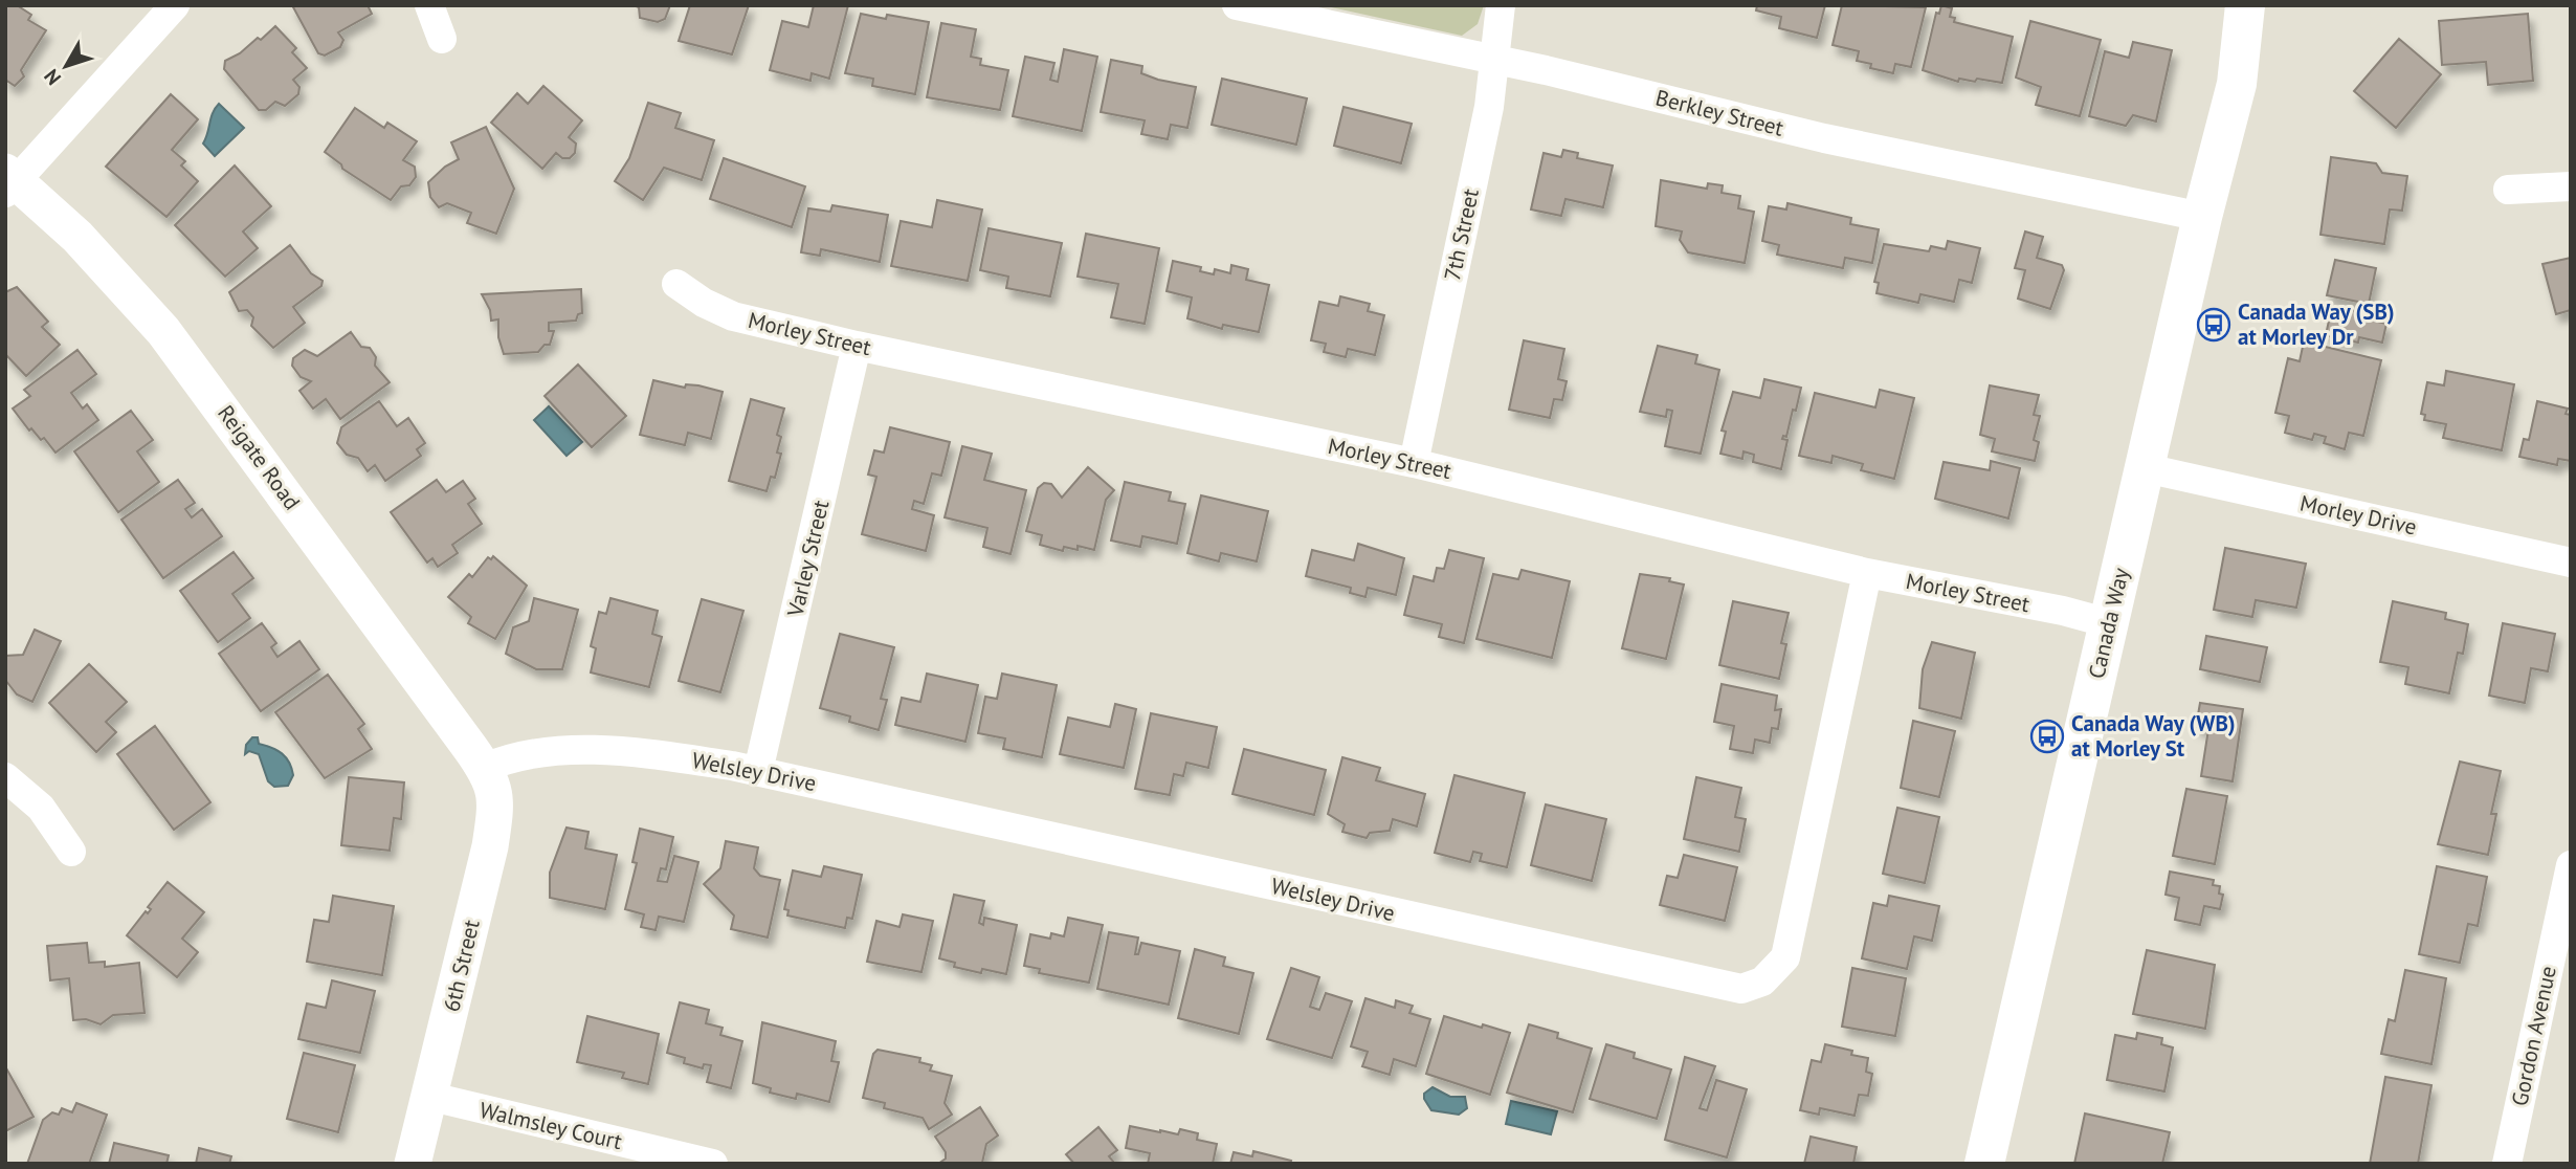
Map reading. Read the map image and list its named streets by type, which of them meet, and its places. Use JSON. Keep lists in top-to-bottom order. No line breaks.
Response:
{"streets":{"main road":["Canada Way"],"street":["Berkley Street","7th Street","Morley Street","Reigate Road","Morley Drive","Varley Street","Welsley Drive","6th Street","Gordon Avenue","Walmsley Court"]},"crossings":[["Berkley Street","7th Street"],["Berkley Street","Canada Way"],["7th Street","Morley Street"],["Morley Street","Varley Street"],["Morley Street","Canada Way"],["Morley Street","Welsley Drive"],["Reigate Road","Welsley Drive"],["Reigate Road","6th Street"],["Morley Drive","Canada Way"],["Varley Street","Welsley Drive"],["Welsley Drive","6th Street"],["6th Street","Walmsley Court"]],"places":{"bus stop":["Canada Way (SB) at Morley Dr","Canada Way (WB) at Morley St"]},"north":"bottom left"}
